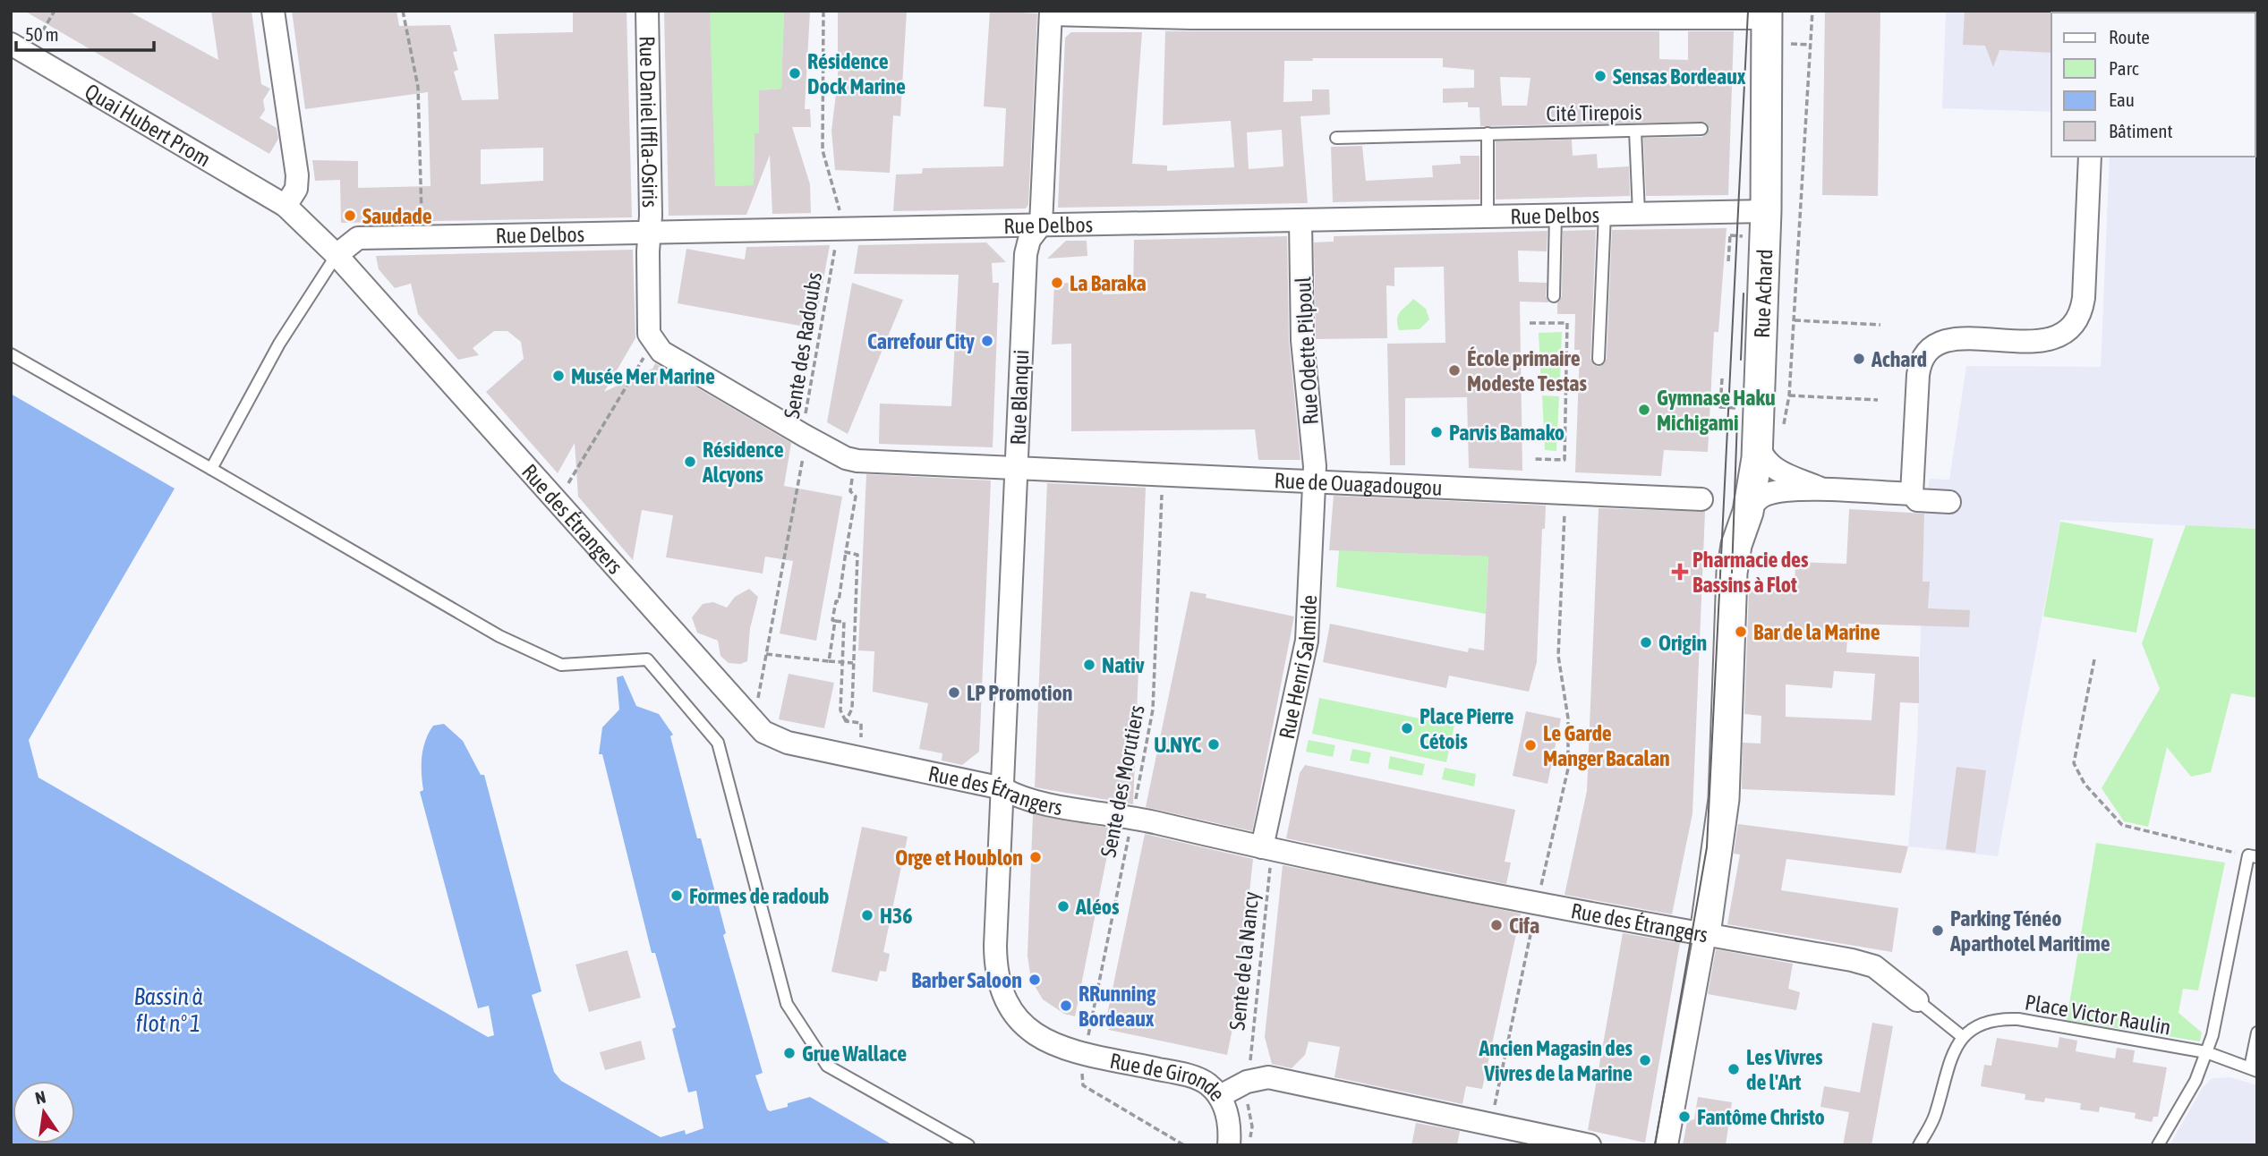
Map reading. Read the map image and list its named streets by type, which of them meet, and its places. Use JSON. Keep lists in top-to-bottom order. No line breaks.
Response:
{"streets":{"street":["Rue Daniel Iffla-Osiris","Quai Hubert Prom","Rue Delbos","Rue Achard","Rue Odette Pilpoul","Rue Blanqui","Rue de Ouagadougou","Rue des Étrangers","Rue Henri Salmide","Rue de Gironde"],"lane":["Cité Tirepois","Place Victor Raulin"],"path":["Sente des Radoubs","Sente des Morutiers","Sente de la Nancy"]},"crossings":[["Rue Daniel Iffla-Osiris","Rue Delbos"],["Quai Hubert Prom","Rue des Étrangers"],["Rue Delbos","Rue Achard"],["Rue Delbos","Sente des Radoubs"],["Rue Delbos","Rue Odette Pilpoul"],["Rue Delbos","Rue Blanqui"],["Rue Delbos","Rue des Étrangers"],["Rue Achard","Rue des Étrangers"],["Sente des Radoubs","Rue des Étrangers"],["Rue Odette Pilpoul","Rue de Ouagadougou"],["Rue Odette Pilpoul","Rue Henri Salmide"],["Rue Blanqui","Rue de Ouagadougou"],["Rue Blanqui","Rue des Étrangers"],["Rue Blanqui","Rue de Gironde"],["Rue de Ouagadougou","Rue Henri Salmide"],["Rue de Ouagadougou","Sente des Morutiers"],["Rue des Étrangers","Rue Henri Salmide"],["Rue des Étrangers","Sente des Morutiers"],["Rue des Étrangers","Sente de la Nancy"],["Rue des Étrangers","Rue de Gironde"],["Rue Henri Salmide","Sente de la Nancy"],["Sente des Morutiers","Rue de Gironde"],["Sente de la Nancy","Rue de Gironde"]],"water":["Bassin à flot n° 1"],"places":{"other":["Résidence Dock Marine","Sensas Bordeaux","Saudade","La Baraka","Carrefour City","Achard","École primaire Modeste Testas","Musée Mer Marine","Gymnase Haku Michigami","Parvis Bamako","Résidence Alcyons","Bar de la Marine","Origin","Nativ","LP Promotion","Place Pierre Cétois","U.NYC","Le Garde Manger Bacalan","Orge et Houblon","Formes de radoub","Aléos","H36","Cifa","Parking Ténéo Aparthotel Maritime","Barber Saloon","RRunning Bordeaux","Grue Wallace","Ancien Magasin des Vivres de la Marine","Les Vivres de l'Art","Fantôme Christo"],"health":["Pharmacie des Bassins à Flot"]},"legend":["Route","Parc","Eau","Bâtiment"],"scale_bar":"50 m","north":"top"}
